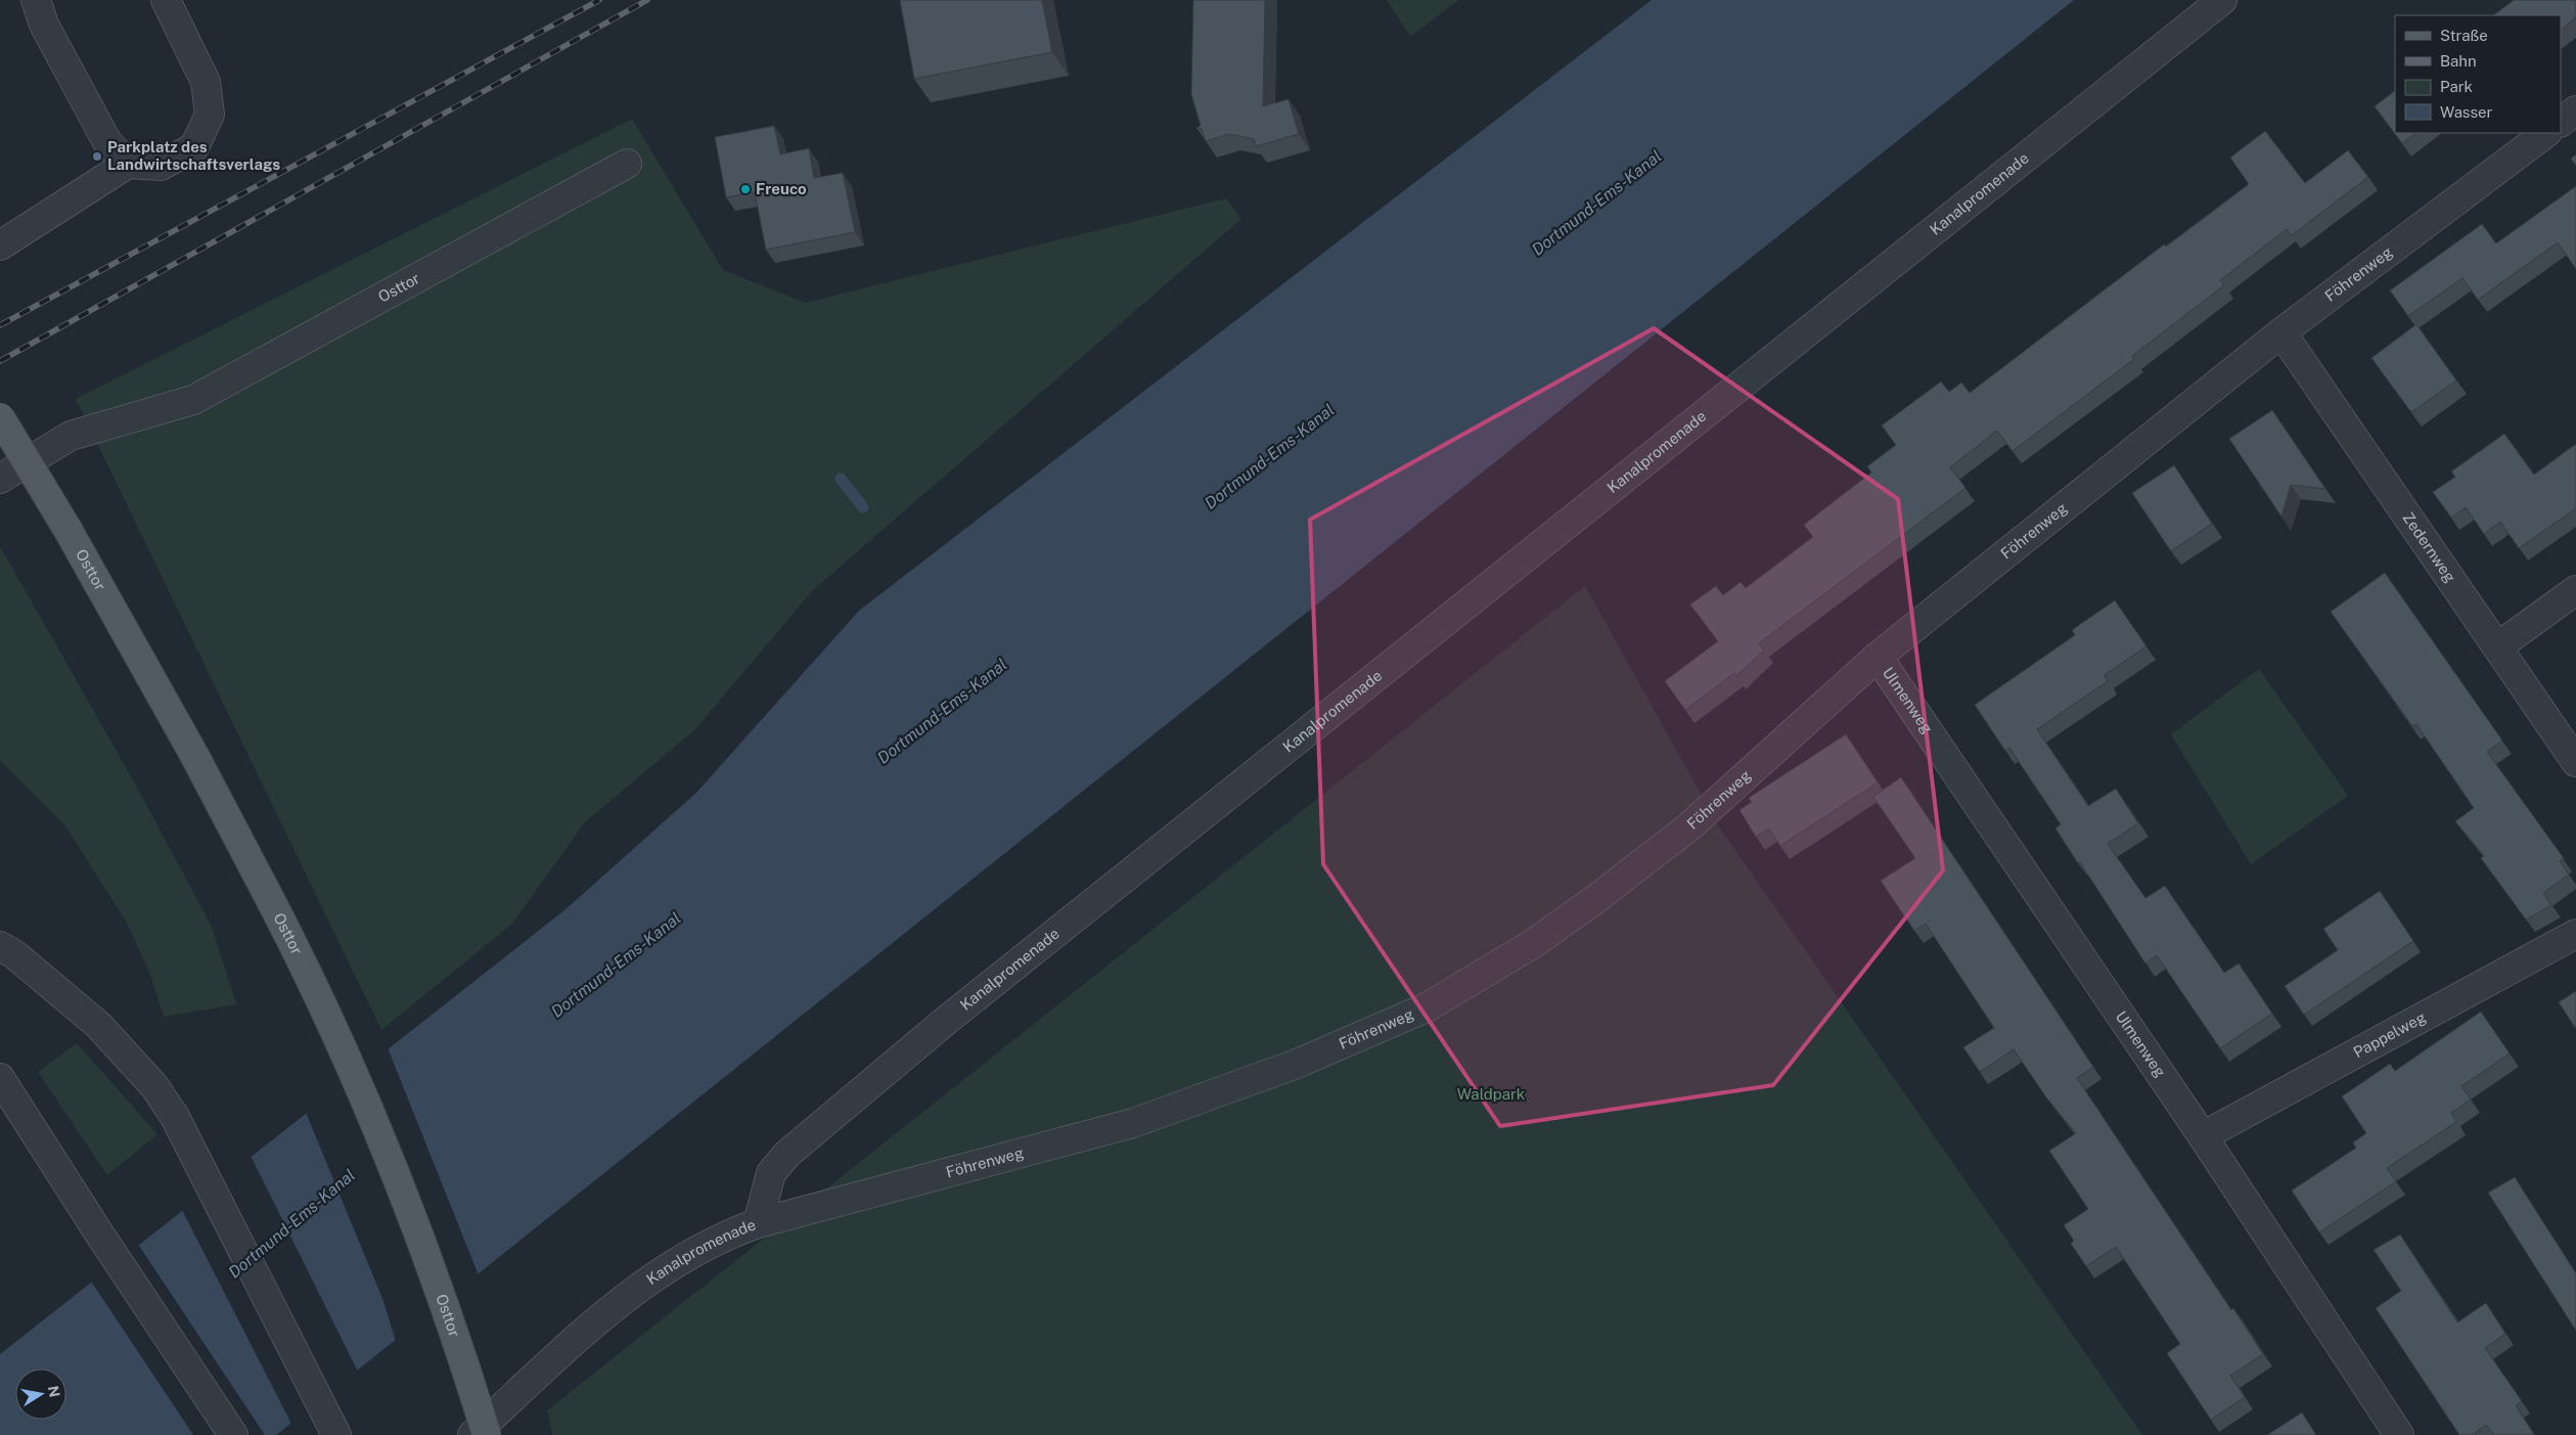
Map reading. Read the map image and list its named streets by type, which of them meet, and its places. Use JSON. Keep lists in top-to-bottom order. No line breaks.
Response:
{"streets":{"main road":["Osttor"],"street":["Kanalpromenade","Föhrenweg","Zedernweg","Ulmenweg","Pappelweg"]},"crossings":[["Kanalpromenade","Föhrenweg"],["Föhrenweg","Zedernweg"],["Föhrenweg","Ulmenweg"],["Ulmenweg","Pappelweg"]],"water":["Dortmund-Ems-Kanal"],"parks":["Waldpark"],"places":["Parkplatz des Landwirtschaftsverlags","Freuco"],"legend":["Straße","Bahn","Park","Wasser"],"north":"right"}
